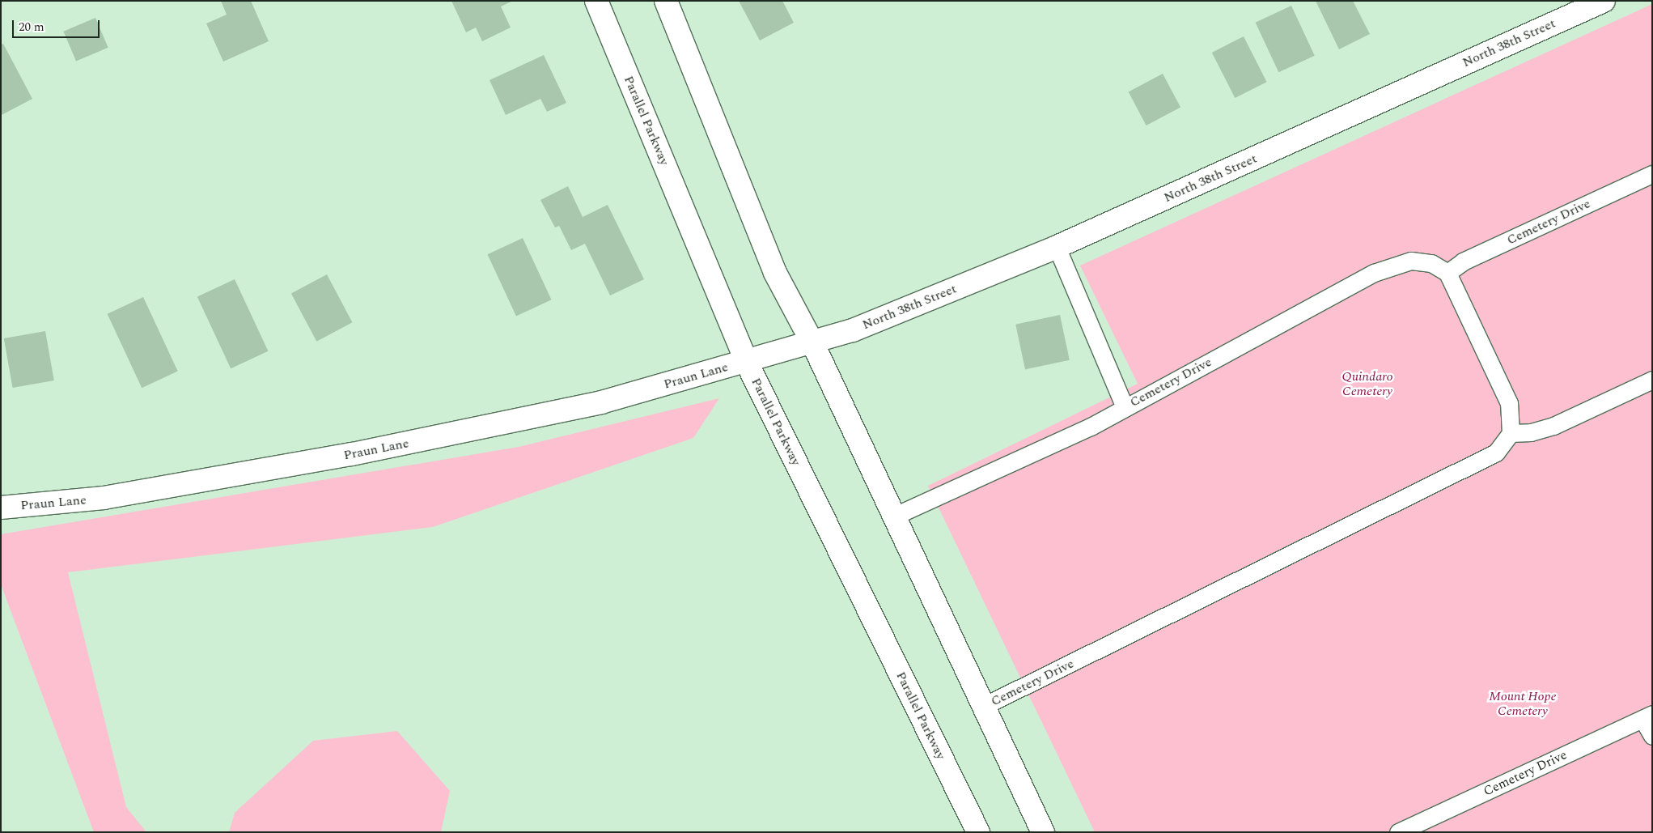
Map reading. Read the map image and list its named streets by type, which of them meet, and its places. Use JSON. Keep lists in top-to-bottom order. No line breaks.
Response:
{"streets":{"main road":["North 38th Street","Parallel Parkway","Praun Lane"],"lane":["Cemetery Drive"]},"crossings":[["North 38th Street","Parallel Parkway"],["North 38th Street","Praun Lane"],["Parallel Parkway","Praun Lane"]],"parks":["Quindaro Cemetery","Mount Hope Cemetery"],"scale_bar":"20 m"}
